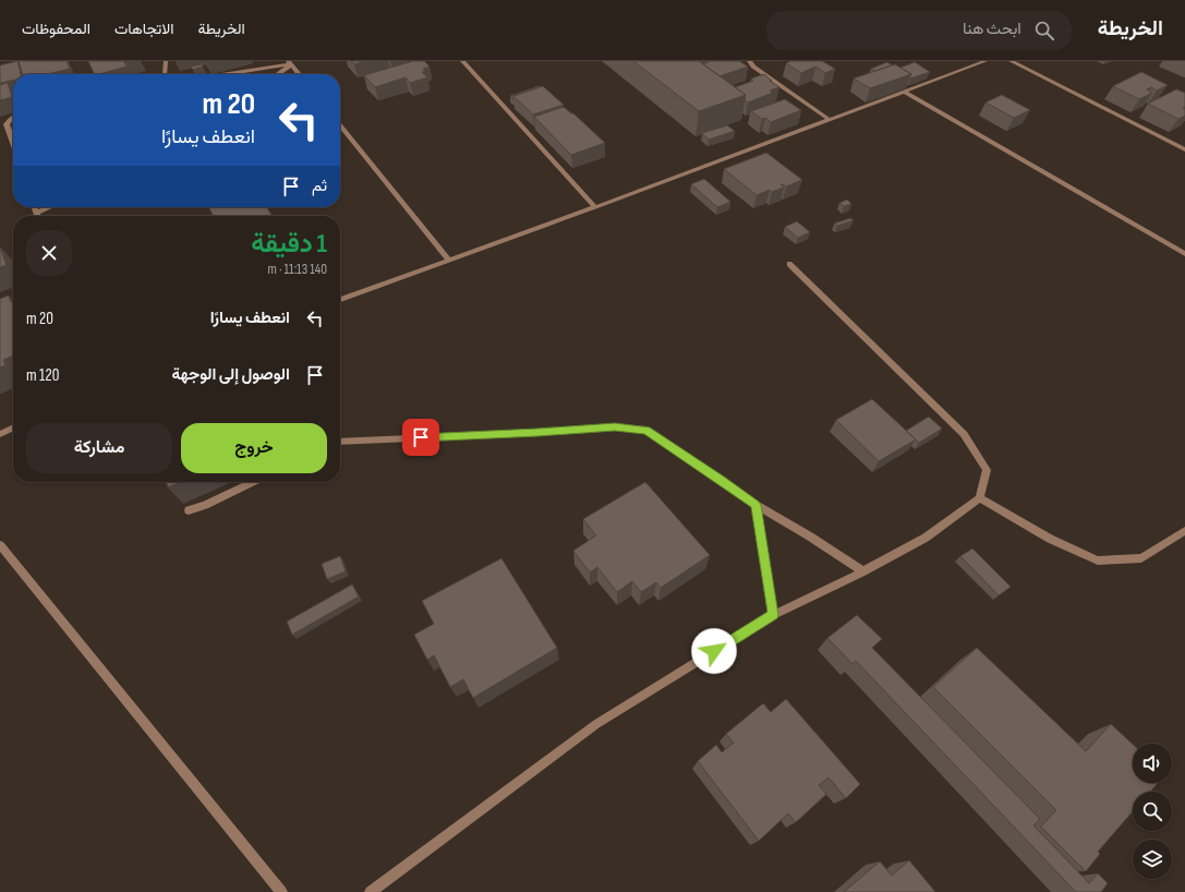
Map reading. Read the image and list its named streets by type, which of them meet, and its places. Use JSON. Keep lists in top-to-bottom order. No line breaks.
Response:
{"page":{"header":"الخريطة","search":"ابحث هنا","nav":["الخريطة","الاتجاهات","المحفوظات"],"turn":["20 m","انعطف يسارًا"],"then":"ثم","heading":["1 دقيقة","140 m · 11:13"],"list":[{"name":"انعطف يسارًا","value":"20 m"},{"name":"الوصول إلى الوجهة","value":"120 m"}],"buttons":["خروج","مشاركة"]}}
